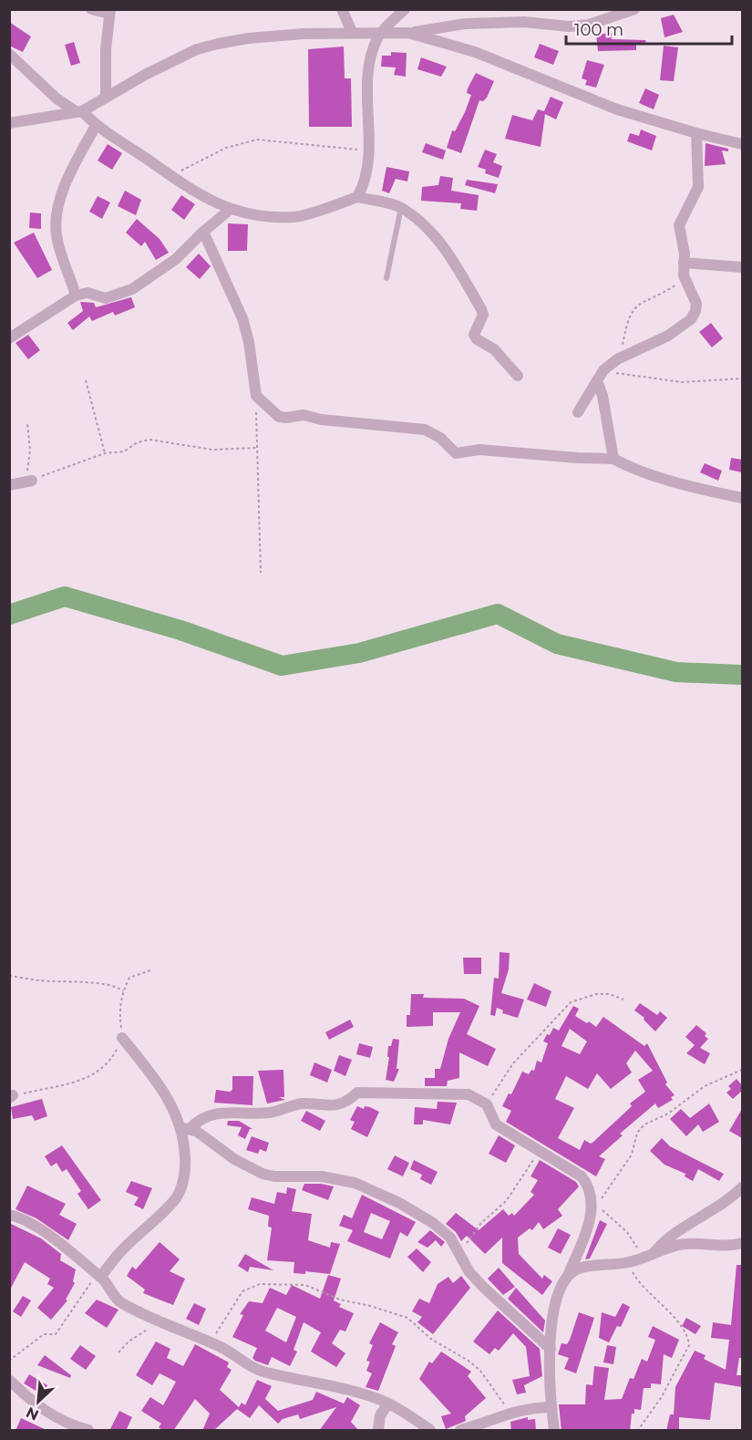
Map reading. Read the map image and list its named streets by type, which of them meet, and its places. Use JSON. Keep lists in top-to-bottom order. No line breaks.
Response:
{"scale_bar":"100 m","north":"bottom left"}
